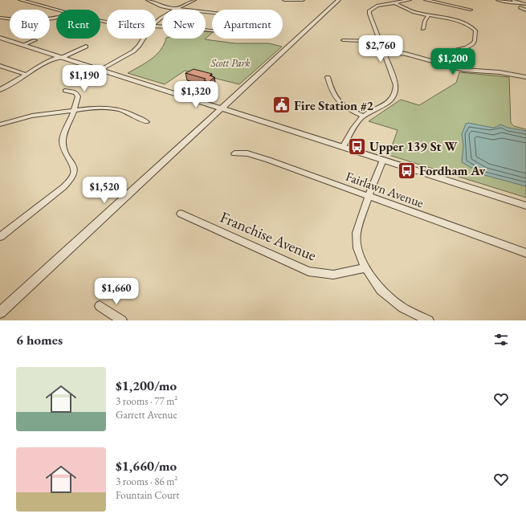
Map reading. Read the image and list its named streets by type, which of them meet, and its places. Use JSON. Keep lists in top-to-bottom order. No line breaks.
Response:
{"streets":{"street":["Fairlawn Avenue","Franchise Avenue"]},"parks":["Scott Park"],"places":{"public building":["Fire Station #2"],"bus stop":["Upper 139 St W","Fordham Av"]},"page":{"chip":["Buy","Rent","Filters","New","Apartment"],"price":["$2,760","$1,200","$1,190","$1,320","$1,520","$1,660"],"heading":"6 homes","list":[{"name":"$1,200/mo","note":"3 rooms · 77 m² · Garrett Avenue"},{"name":"$1,660/mo","note":"3 rooms · 86 m² · Fountain Court"}]}}
